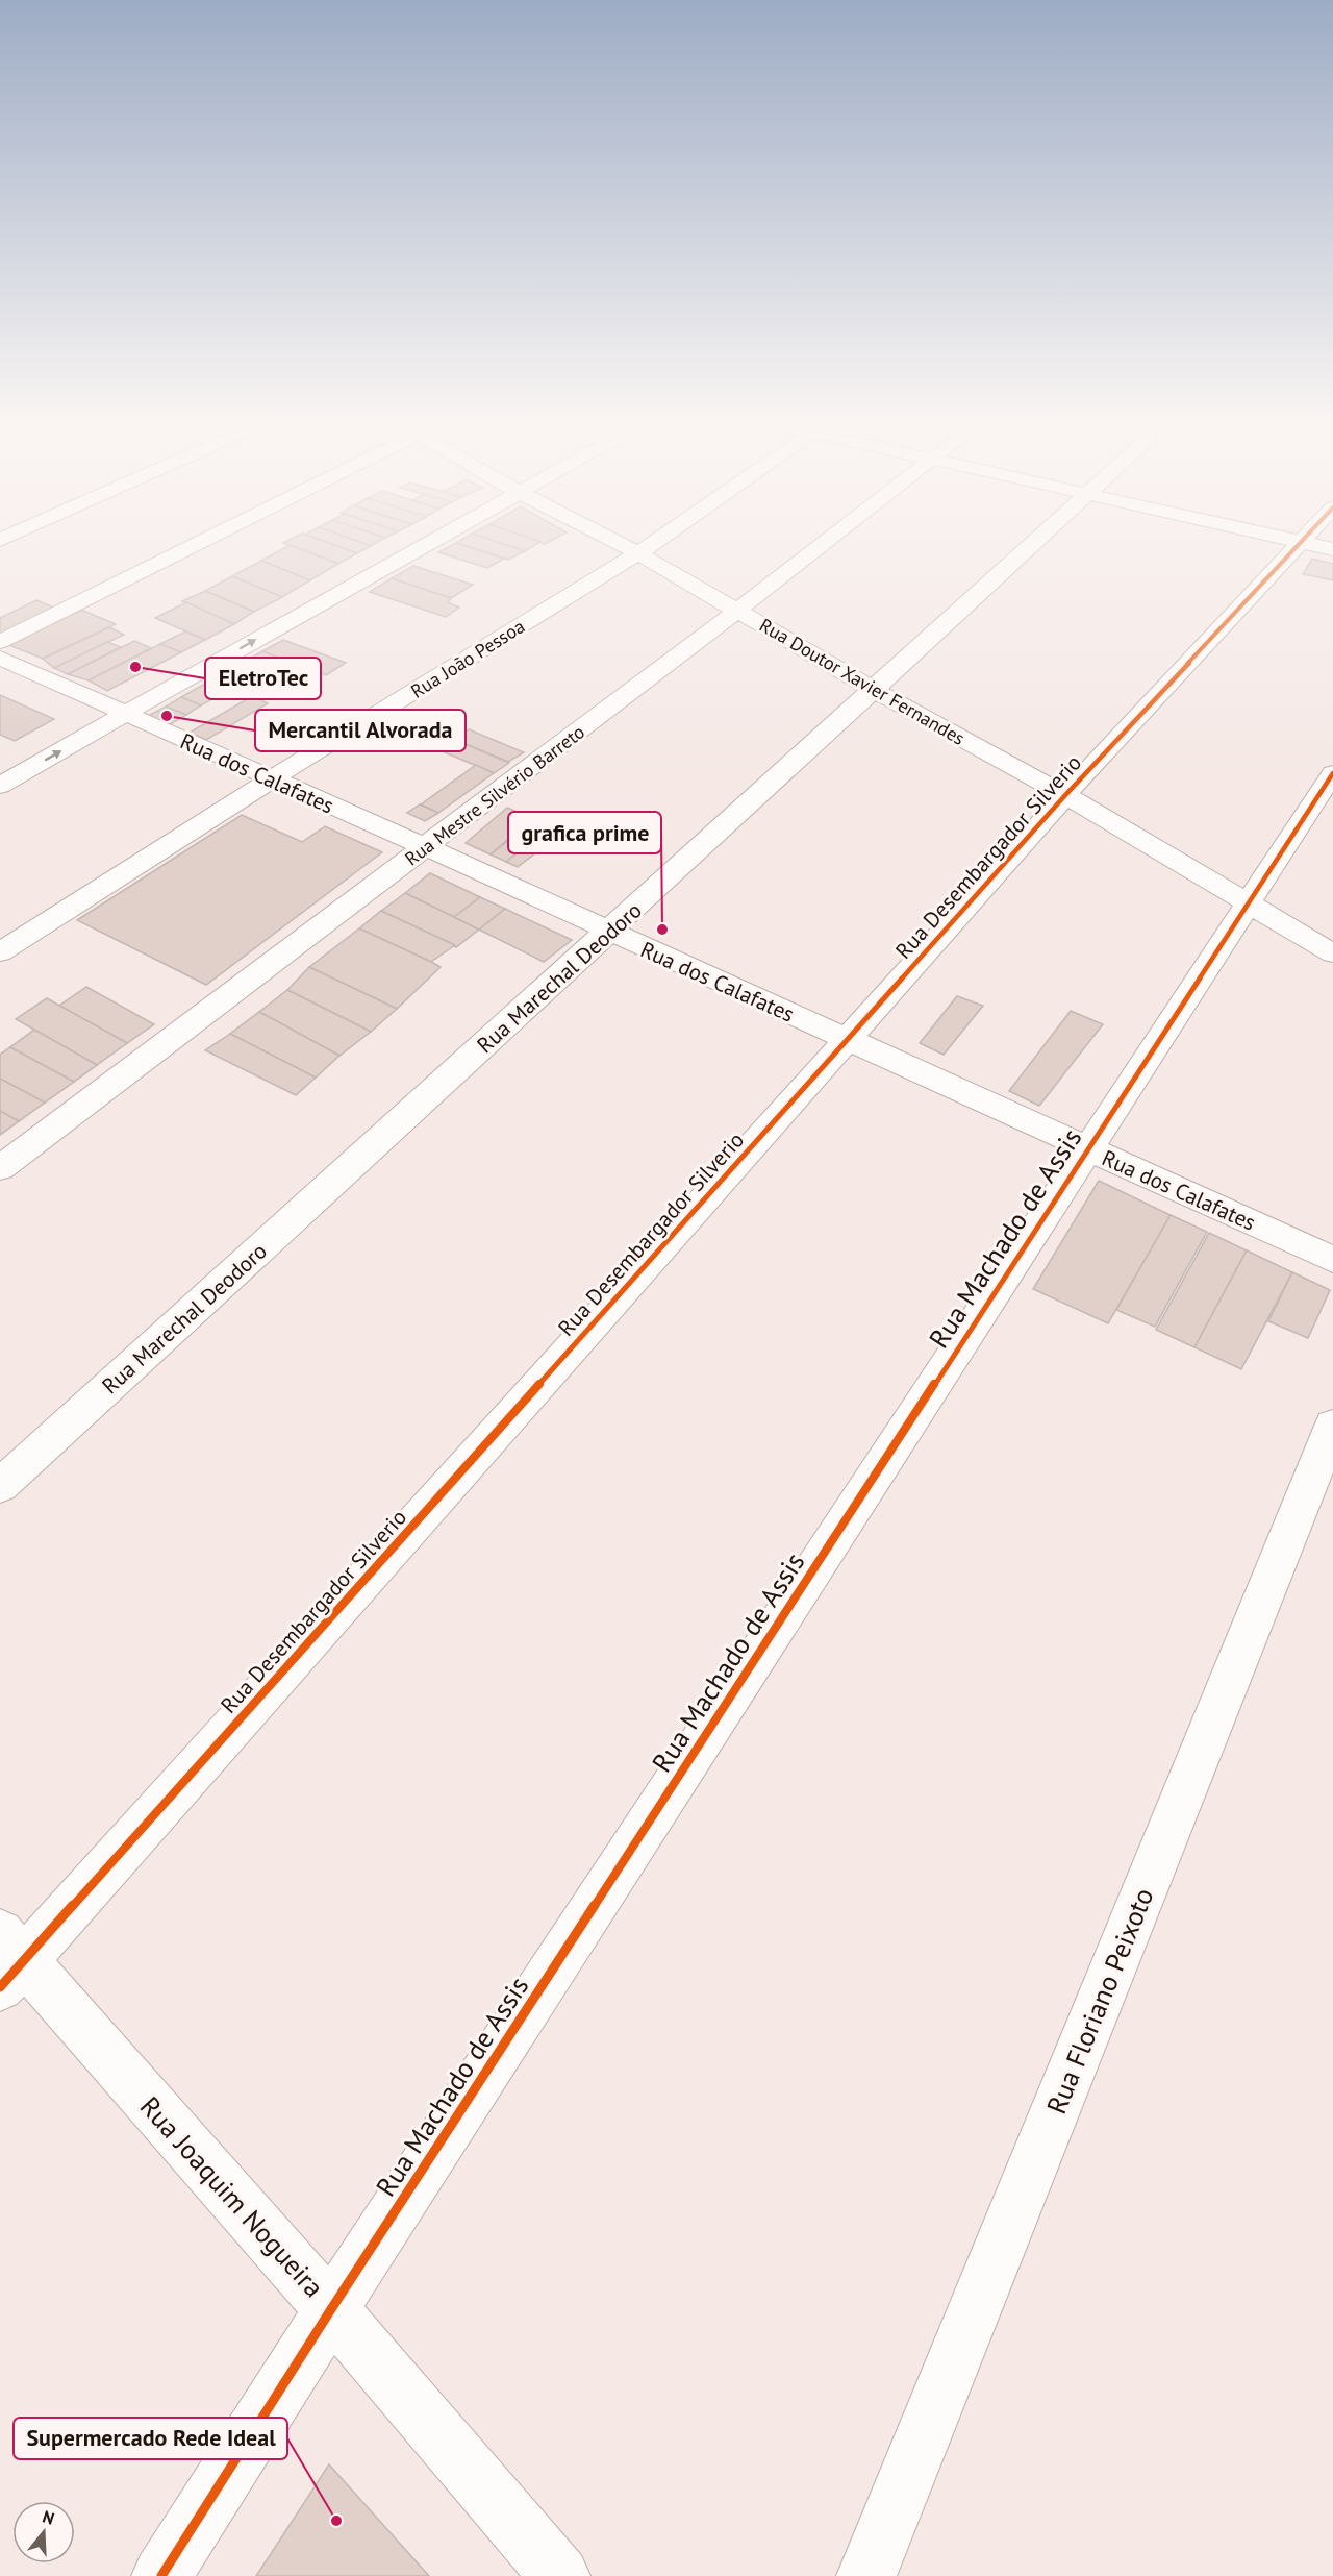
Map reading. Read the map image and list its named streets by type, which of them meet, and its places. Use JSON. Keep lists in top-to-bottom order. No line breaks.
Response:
{"streets":{"street":["Rua João Pessoa","Rua Doutor Xavier Fernandes","Rua dos Calafates","Rua Mestre Silvério Barreto","Rua Desembargador Silverio","Rua Marechal Deodoro","Rua Machado de Assis","Rua Floriano Peixoto","Rua Joaquim Nogueira"]},"crossings":[["Rua João Pessoa","Rua Doutor Xavier Fernandes"],["Rua João Pessoa","Rua dos Calafates"],["Rua Doutor Xavier Fernandes","Rua Mestre Silvério Barreto"],["Rua Doutor Xavier Fernandes","Rua Desembargador Silverio"],["Rua Doutor Xavier Fernandes","Rua Marechal Deodoro"],["Rua Doutor Xavier Fernandes","Rua Machado de Assis"],["Rua dos Calafates","Rua Mestre Silvério Barreto"],["Rua dos Calafates","Rua Desembargador Silverio"],["Rua dos Calafates","Rua Marechal Deodoro"],["Rua dos Calafates","Rua Machado de Assis"],["Rua Desembargador Silverio","Rua Joaquim Nogueira"],["Rua Machado de Assis","Rua Joaquim Nogueira"]],"places":["EletroTec","Mercantil Alvorada","grafica prime","Supermercado Rede Ideal"],"north":"top"}
